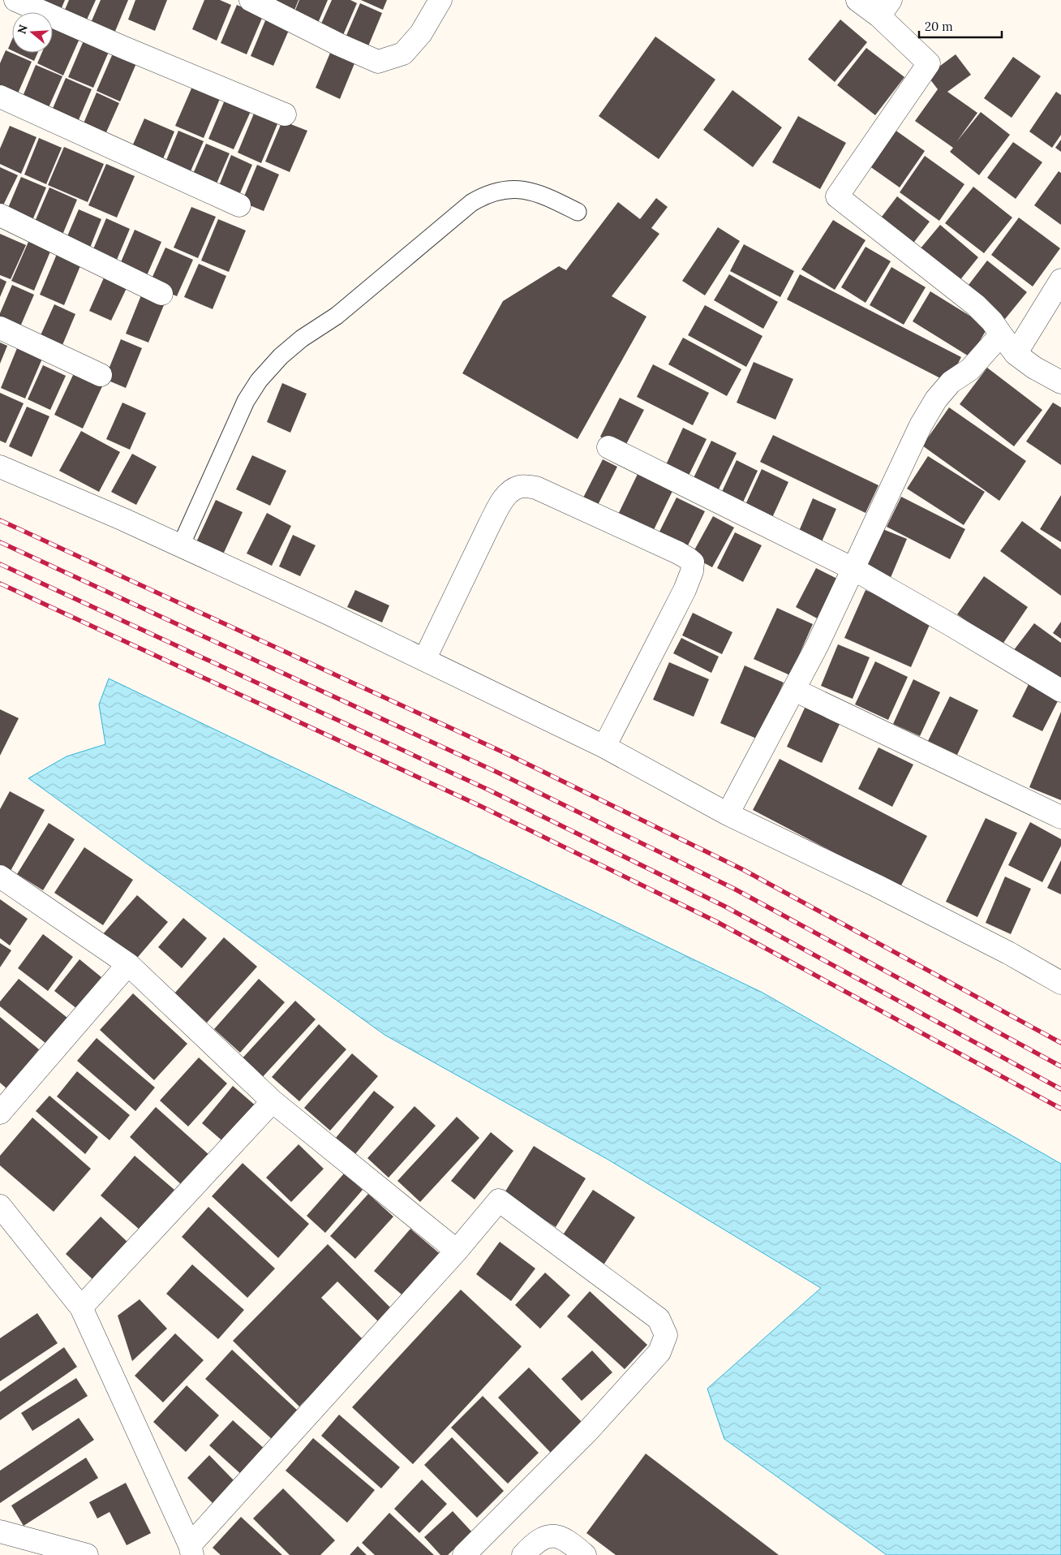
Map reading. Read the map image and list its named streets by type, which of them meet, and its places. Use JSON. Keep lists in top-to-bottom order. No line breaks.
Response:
{"scale_bar":"20 m","north":"left"}
